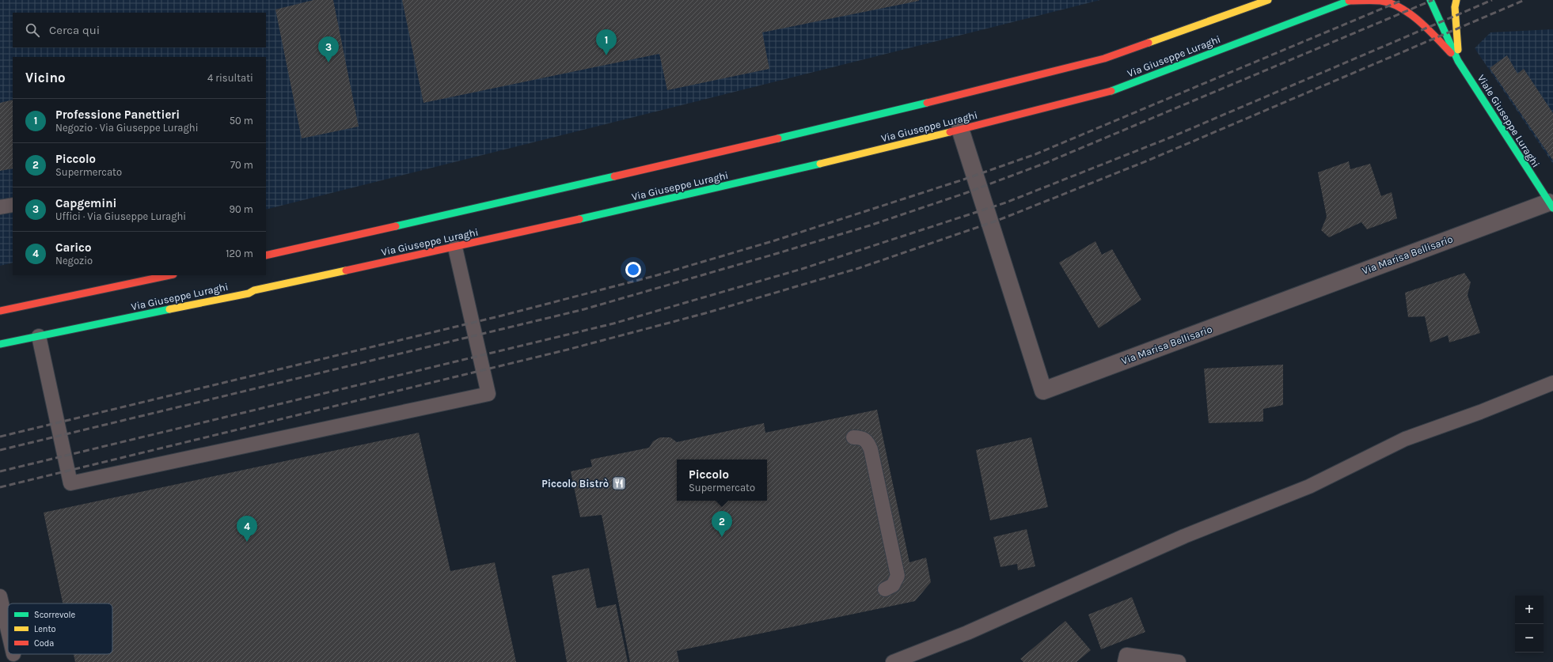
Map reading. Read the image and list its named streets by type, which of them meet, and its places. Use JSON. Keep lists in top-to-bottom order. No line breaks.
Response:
{"streets":{"street":["Via Giuseppe Luraghi","Viale Giuseppe Luraghi","Via Marisa Bellisario"]},"crossings":[["Via Giuseppe Luraghi","Viale Giuseppe Luraghi"],["Via Giuseppe Luraghi","Via Marisa Bellisario"],["Viale Giuseppe Luraghi","Via Marisa Bellisario"]],"places":{"restaurant":["Piccolo Bistrò"]},"legend":["Scorrevole","Lento","Coda"],"page":{"search":"Cerca qui","pins":["1","3","2","4"],"heading":["Vicino","4 risultati"],"list":[{"mark":"1","name":"Professione Panettieri","note":"Negozio · Via Giuseppe Luraghi","value":"50 m"},{"mark":"2","name":"Piccolo","note":"Supermercato","value":"70 m"},{"mark":"3","name":"Capgemini","note":"Uffici · Via Giuseppe Luraghi","value":"90 m"},{"mark":"4","name":"Carico","note":"Negozio","value":"120 m"}],"popup":["Piccolo","Supermercato"],"map_buttons":["+","−"]}}
